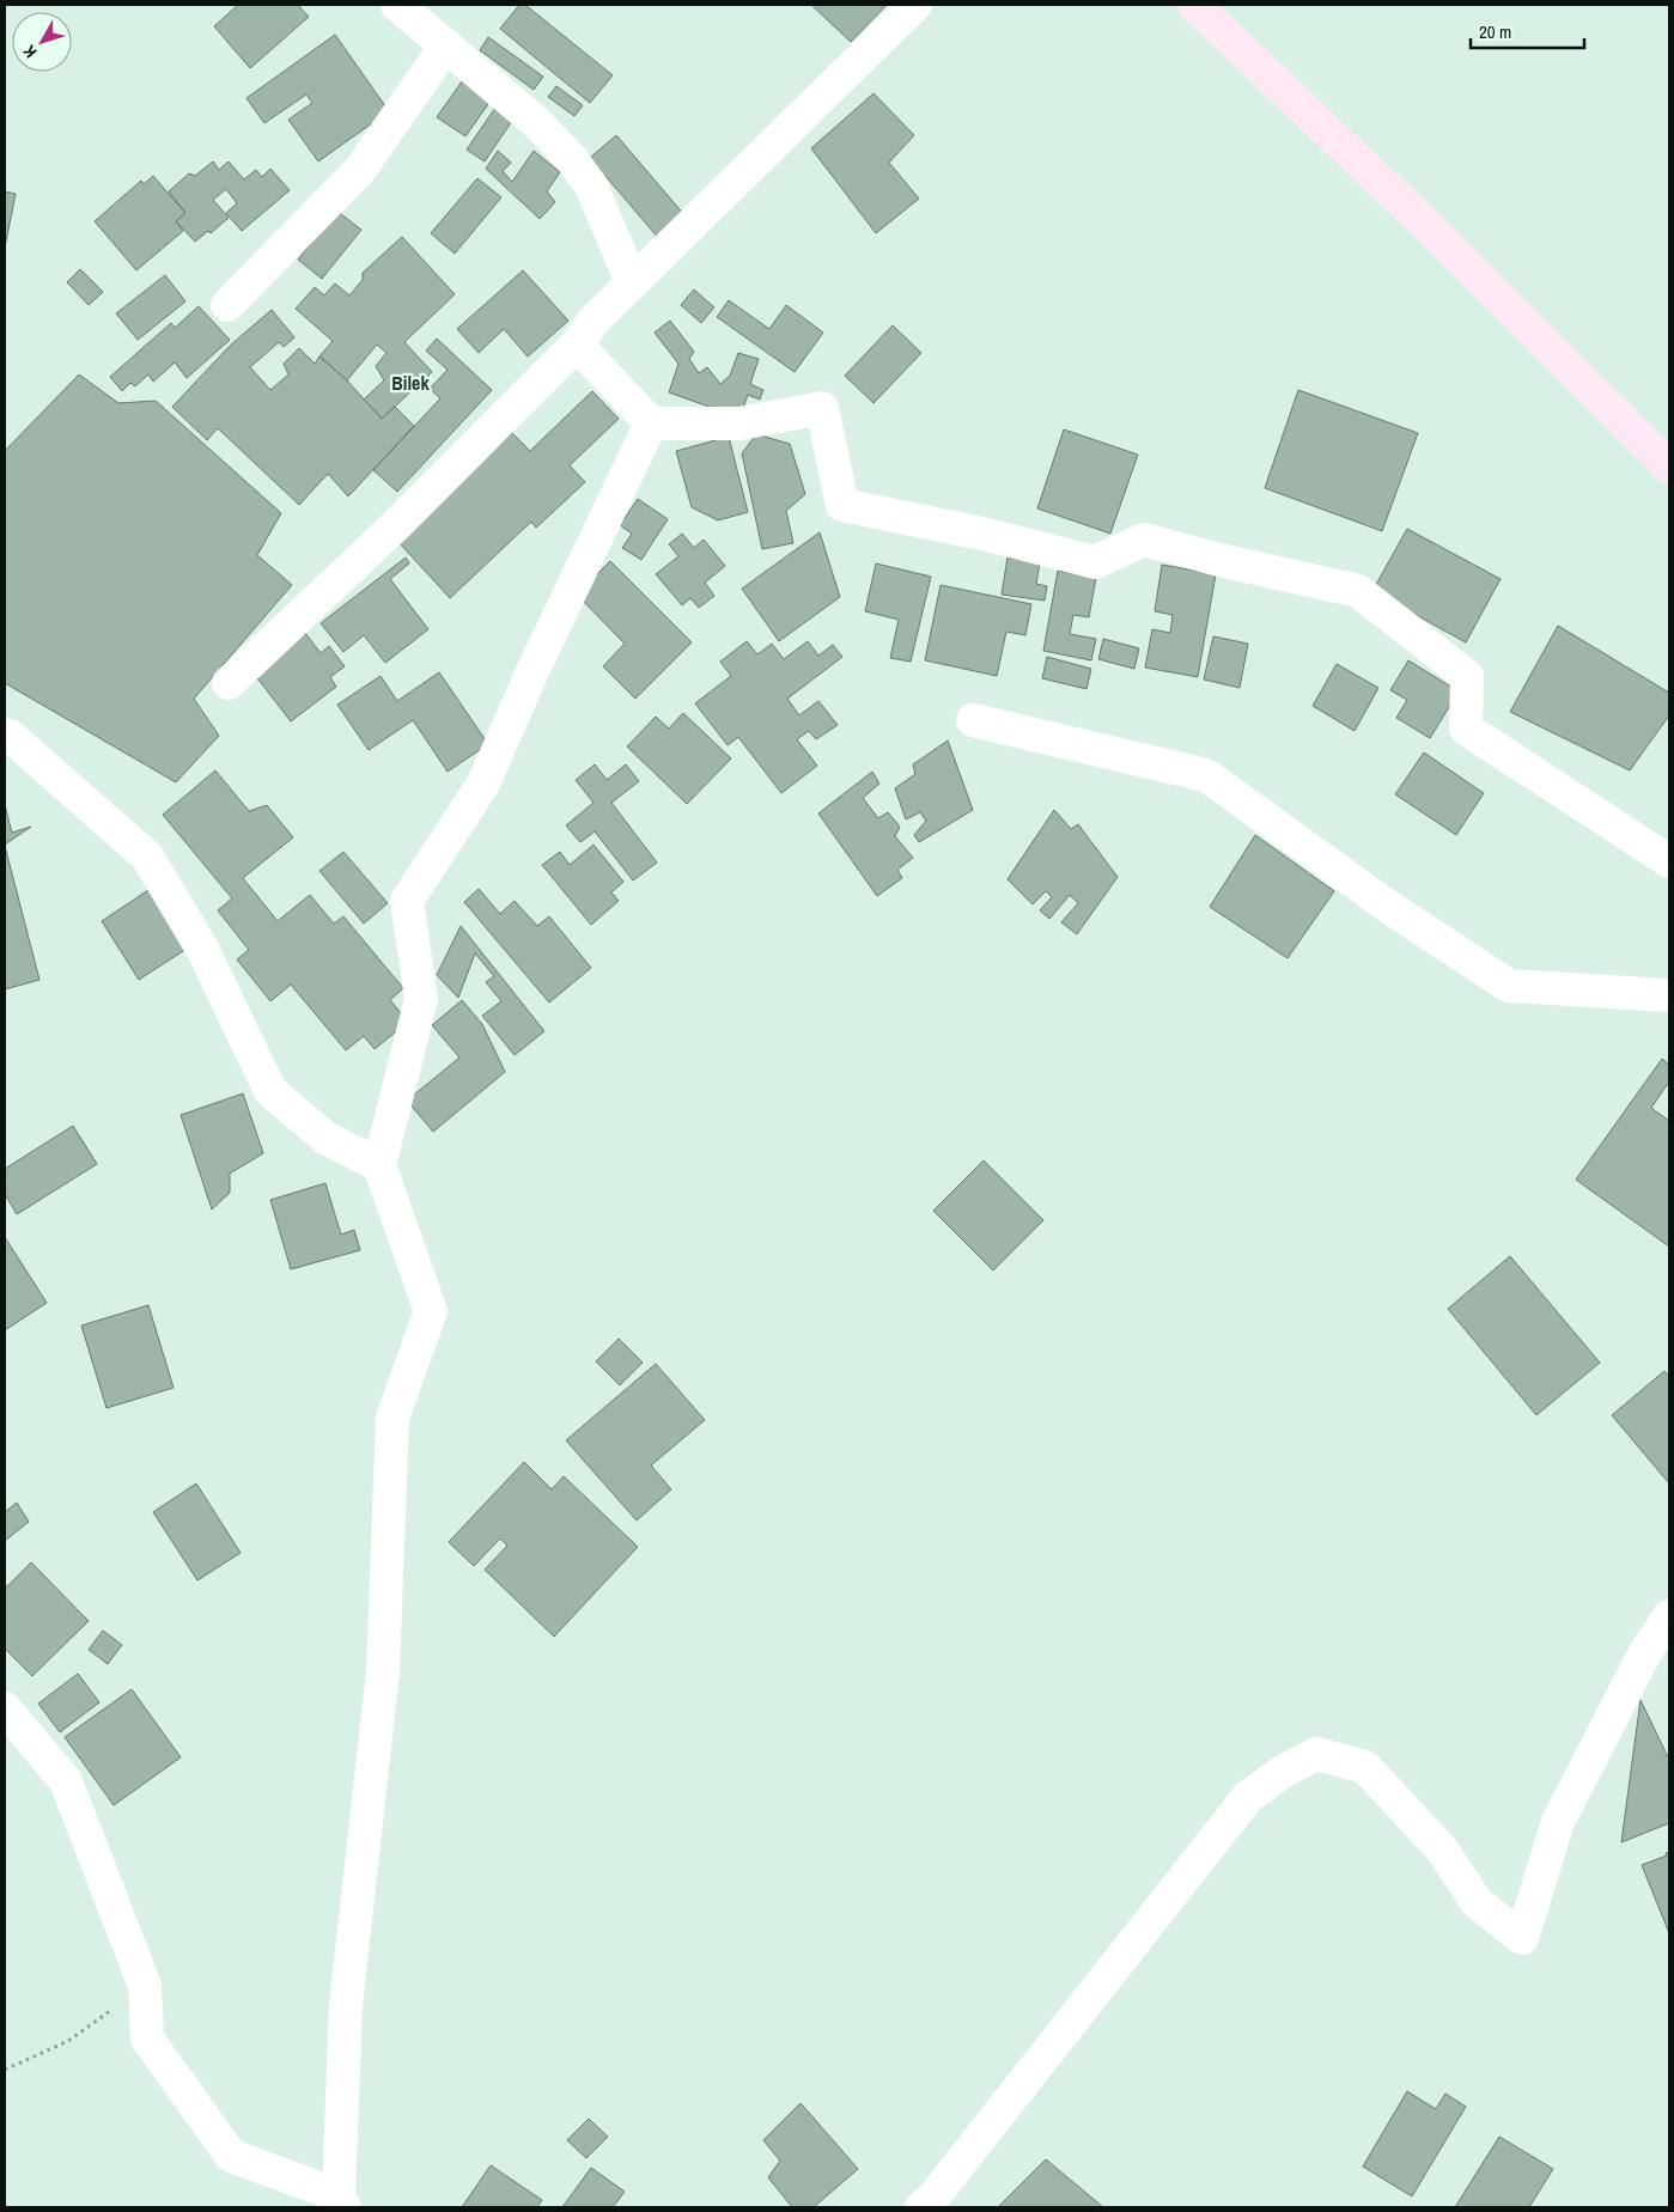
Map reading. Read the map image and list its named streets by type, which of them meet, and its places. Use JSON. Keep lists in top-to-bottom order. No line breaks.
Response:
{"districts":["Bilek"],"scale_bar":"20 m","north":"bottom left"}
